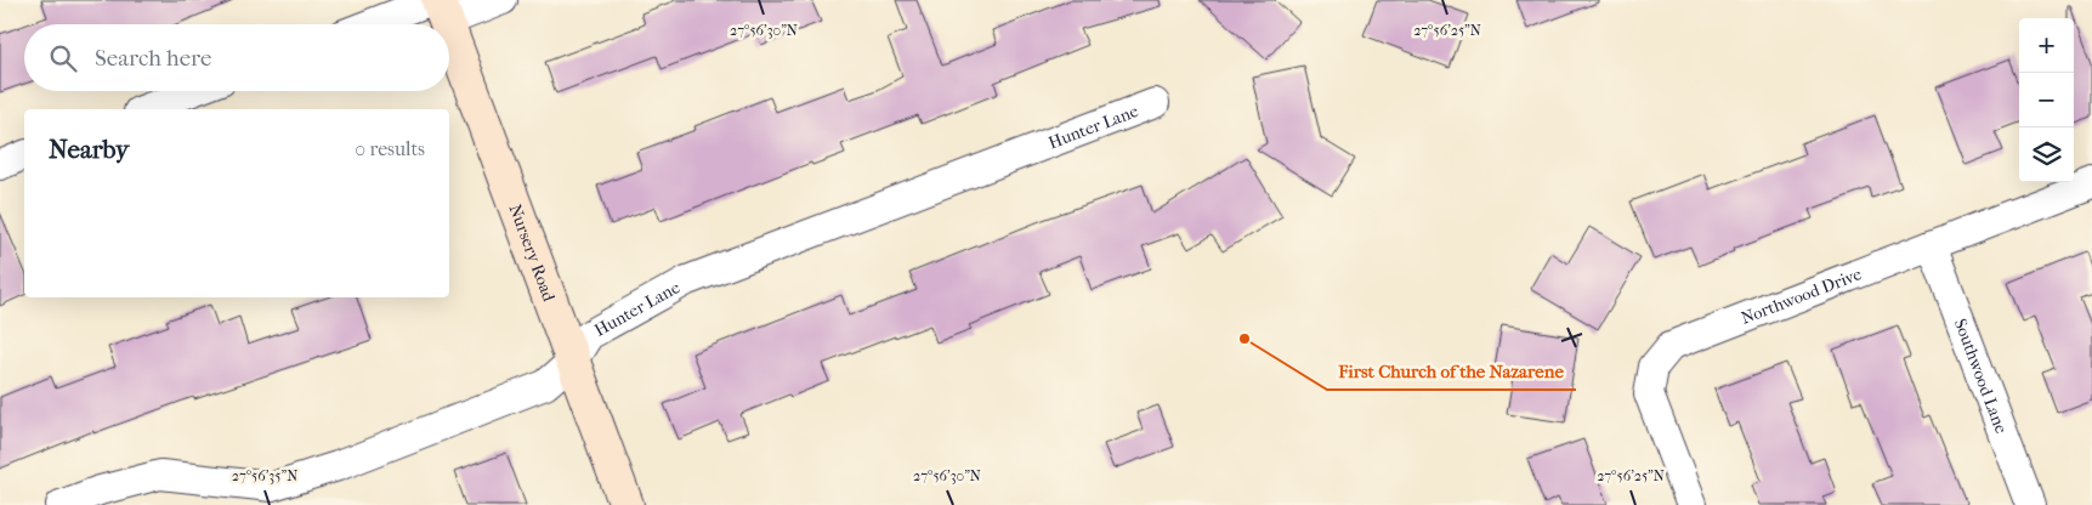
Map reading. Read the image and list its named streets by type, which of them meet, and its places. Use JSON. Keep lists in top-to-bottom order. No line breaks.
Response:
{"streets":{"street":["Hunter Lane","Nursery Road","Northwood Drive","Southwood Lane"]},"crossings":[["Hunter Lane","Nursery Road"],["Northwood Drive","Southwood Lane"]],"places":["First Church of the Nazarene"],"page":{"map_buttons":["+","−"],"search":"Search here","heading":["Nearby","0 results"]},"coordinates":["27°56'30\"N","27°56'25\"N","27°56'35\"N"]}
